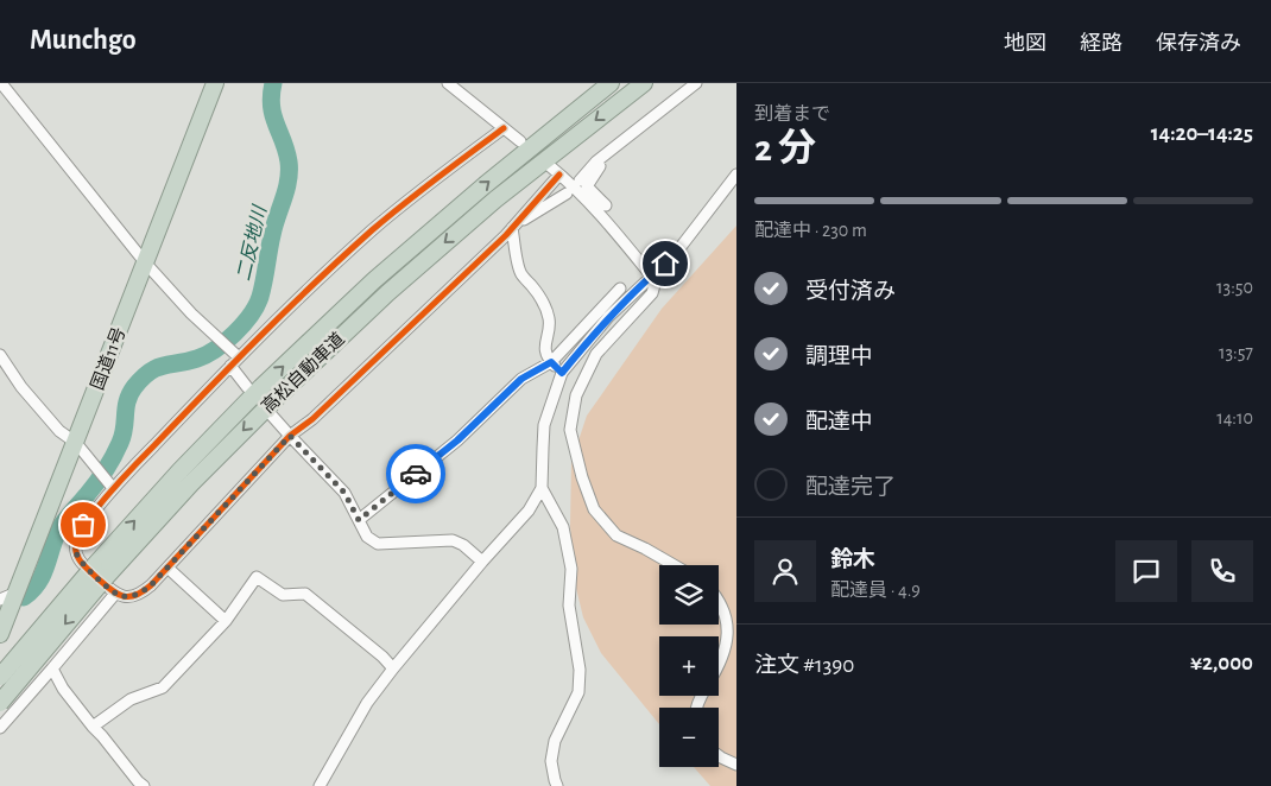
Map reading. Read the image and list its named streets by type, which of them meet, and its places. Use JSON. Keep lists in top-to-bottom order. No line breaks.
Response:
{"streets":{"highway":["国道11号","高松自動車道"]},"water":["二反地川"],"page":{"header":"Munchgo","nav":["地図","経路","保存済み"],"heading":["2 分","到着まで","14:20–14:25"],"panel":["鈴木","配達員 · 4.9","注文 #1390","¥2,000"],"bar":"配達中 · 230 m","list":[["受付済み","13:50"],["調理中","13:57"],["配達中","14:10"],"配達完了"],"map_buttons":["+","−"]}}
